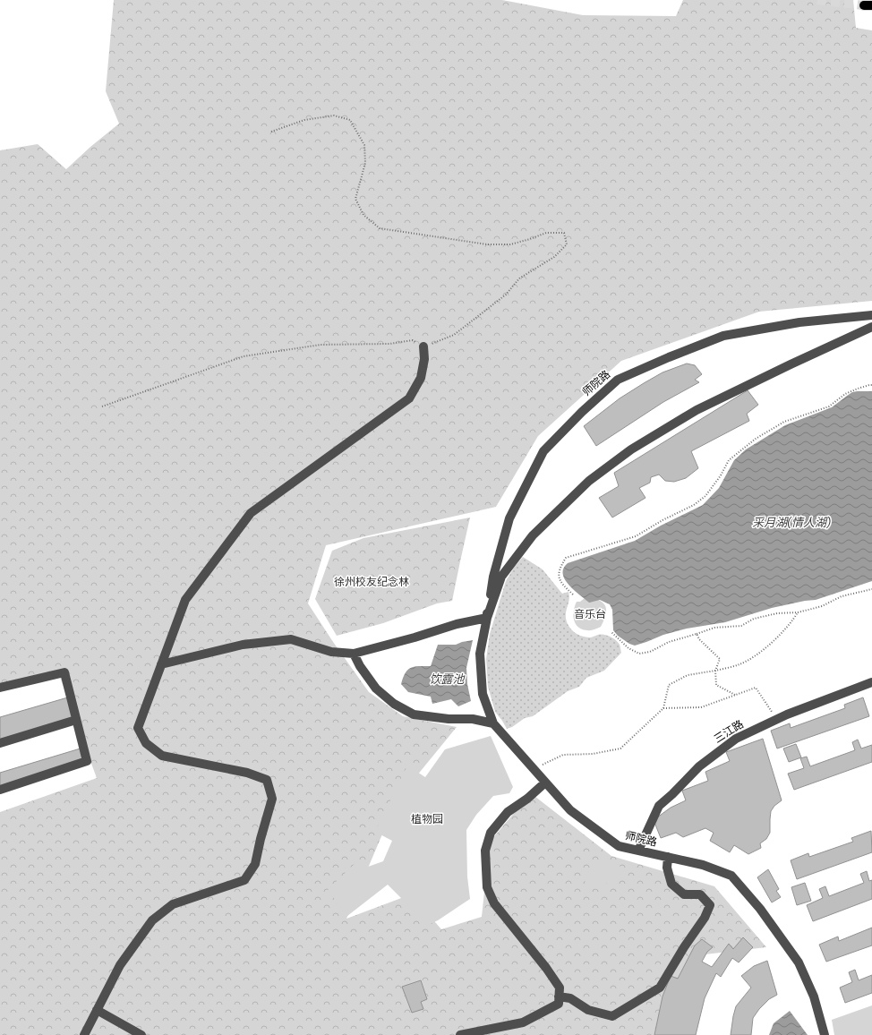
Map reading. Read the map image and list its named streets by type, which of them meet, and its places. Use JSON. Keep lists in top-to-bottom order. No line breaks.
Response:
{"streets":{"street":["师院路","三江路"]},"crossings":[["师院路","三江路"]],"water":["采月湖(情人湖)","饮露池"],"parks":["徐州校友纪念林","音乐台","植物园"]}
